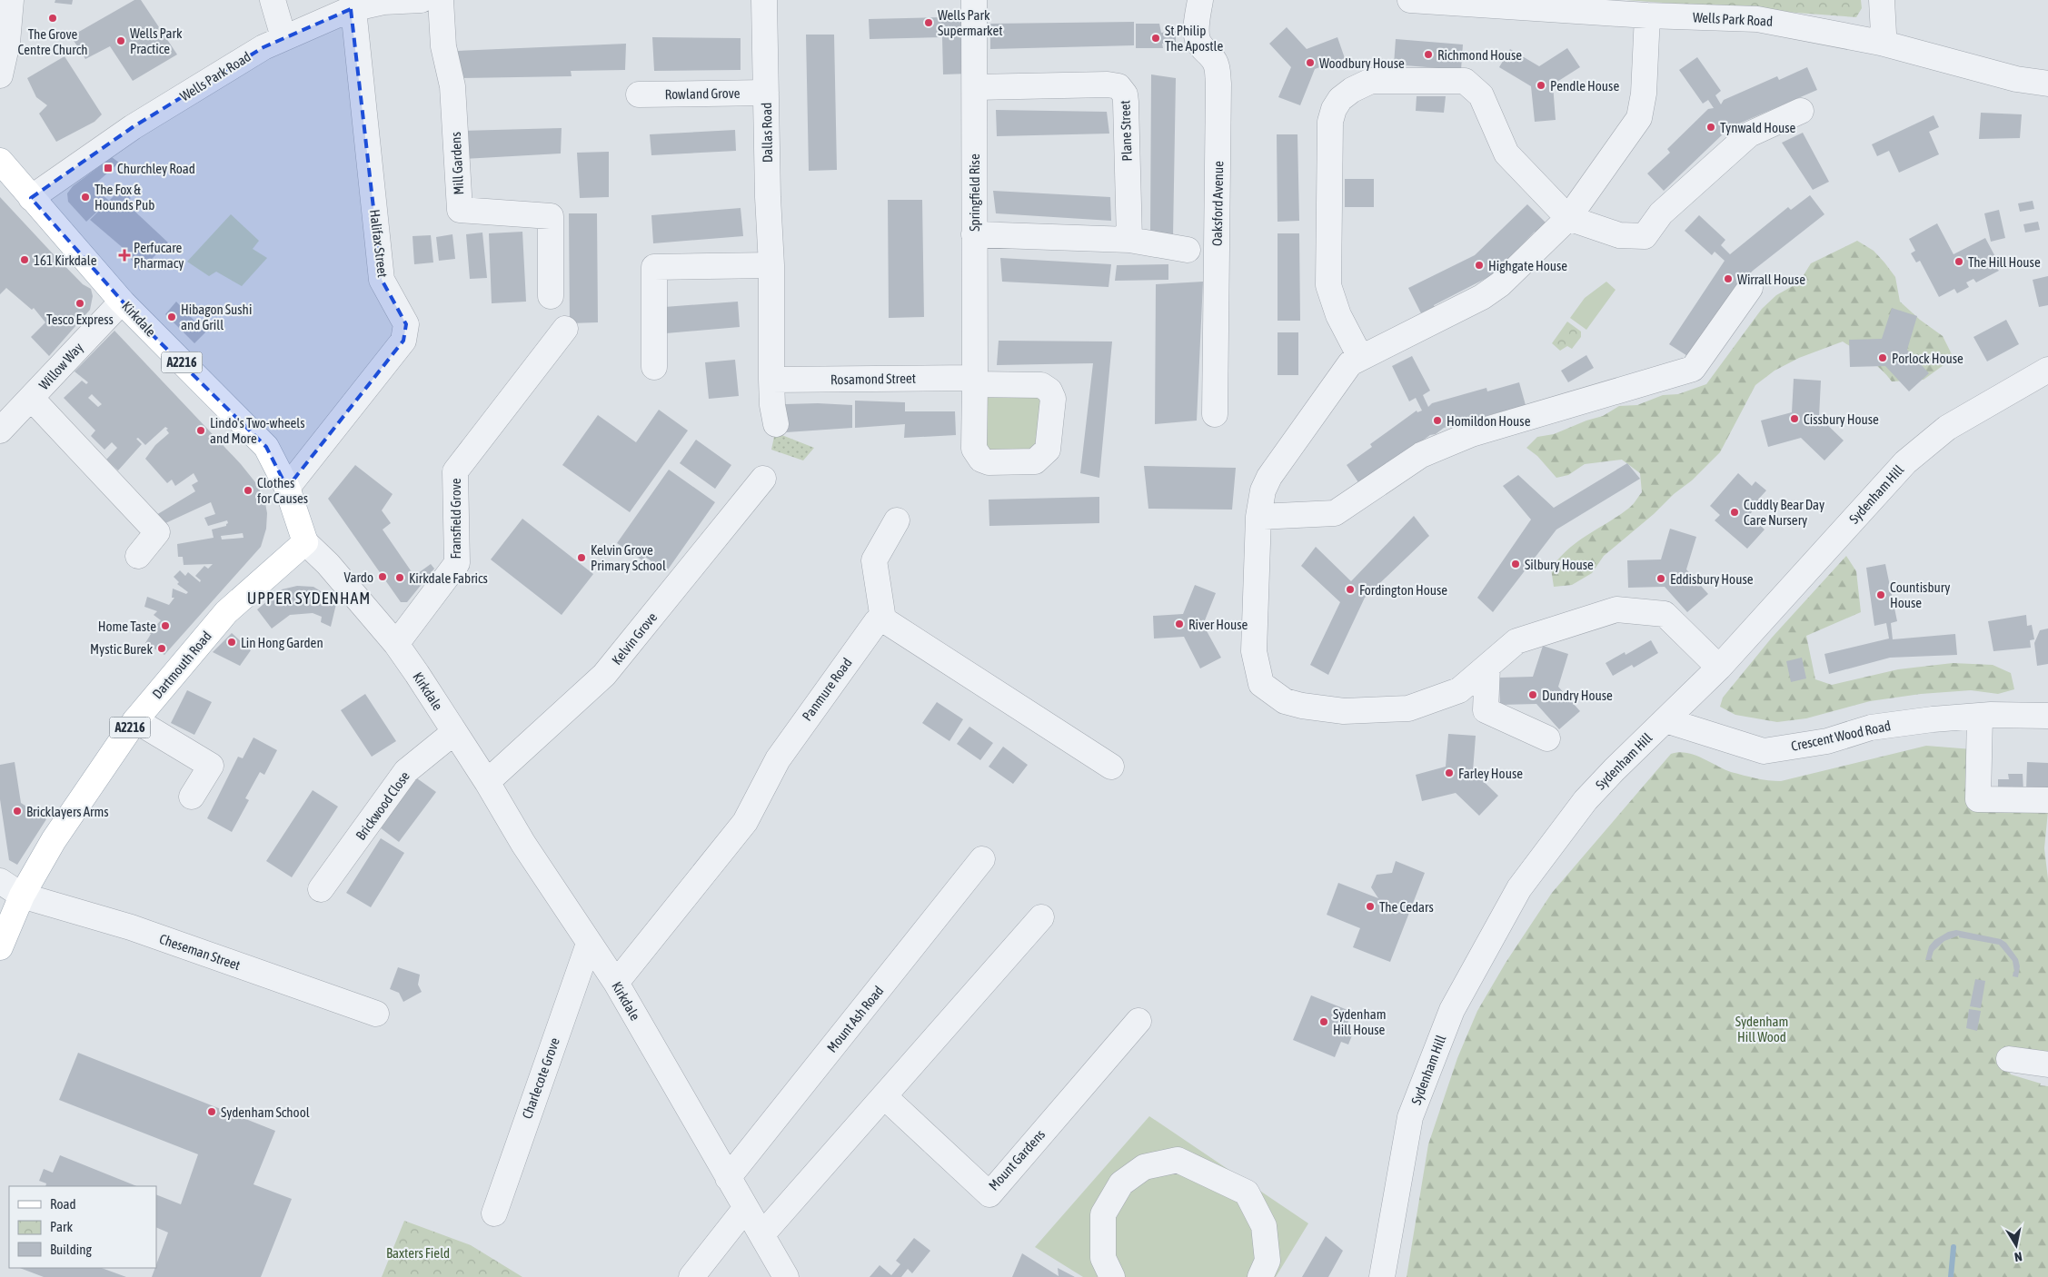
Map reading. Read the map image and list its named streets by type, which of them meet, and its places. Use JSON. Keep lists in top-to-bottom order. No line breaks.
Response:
{"streets":{"main road":["Kirkdale","A2216","Dartmouth Road"],"street":["Wells Park Road","Rowland Grove","Plane Street","Dallas Road","Mill Gardens","Springfield Rise","Oaksford Avenue","Halifax Street","Willow Way","Rosamond Street","Sydenham Hill","Fransfield Grove","Kelvin Grove","Panmure Road","Crescent Wood Road","Brickwood Close","Cheseman Street","Mount Ash Road","Charlecote Grove","Mount Gardens"]},"crossings":[["Wells Park Road","Halifax Street"],["Wells Park Road","Kirkdale"],["Rowland Grove","Dallas Road"],["Plane Street","Springfield Rise"],["Dallas Road","Rosamond Street"],["Springfield Rise","Rosamond Street"],["Halifax Street","Kirkdale"],["Kirkdale","Willow Way"],["Kirkdale","Fransfield Grove"],["Kirkdale","Kelvin Grove"],["Kirkdale","Dartmouth Road"],["Kirkdale","Panmure Road"],["Kirkdale","Brickwood Close"],["Kirkdale","Mount Ash Road"],["Kirkdale","Charlecote Grove"],["Sydenham Hill","Crescent Wood Road"],["Dartmouth Road","Cheseman Street"]],"districts":["UPPER SYDENHAM"],"parks":["Sydenham Hill Wood","Baxters Field"],"places":{"other":["The Grove Centre Church","Wells Park Supermarket","St Philip The Apostle","Wells Park Practice","Richmond House","Woodbury House","Pendle House","Tynwald House","The Fox & Hounds Pub","161 Kirkdale","The Hill House","Highgate House","Wirrall House","Tesco Express","Hibagon Sushi and Grill","Porlock House","Cissbury House","Homildon House","Lindo's Two-wheels and More","Clothes for Causes","Cuddly Bear Day Care Nursery","Kelvin Grove Primary School","Silbury House","Vardo","Kirkdale Fabrics","Eddisbury House","Fordington House","Countisbury House","River House","Home Taste","Lin Hong Garden","Mystic Burek","Dundry House","Farley House","Bricklayers Arms","The Cedars","Sydenham Hill House","Sydenham School"],"transit":["Churchley Road"],"health":["Perfucare Pharmacy"]},"legend":["Road","Park","Building"],"north":"bottom"}
